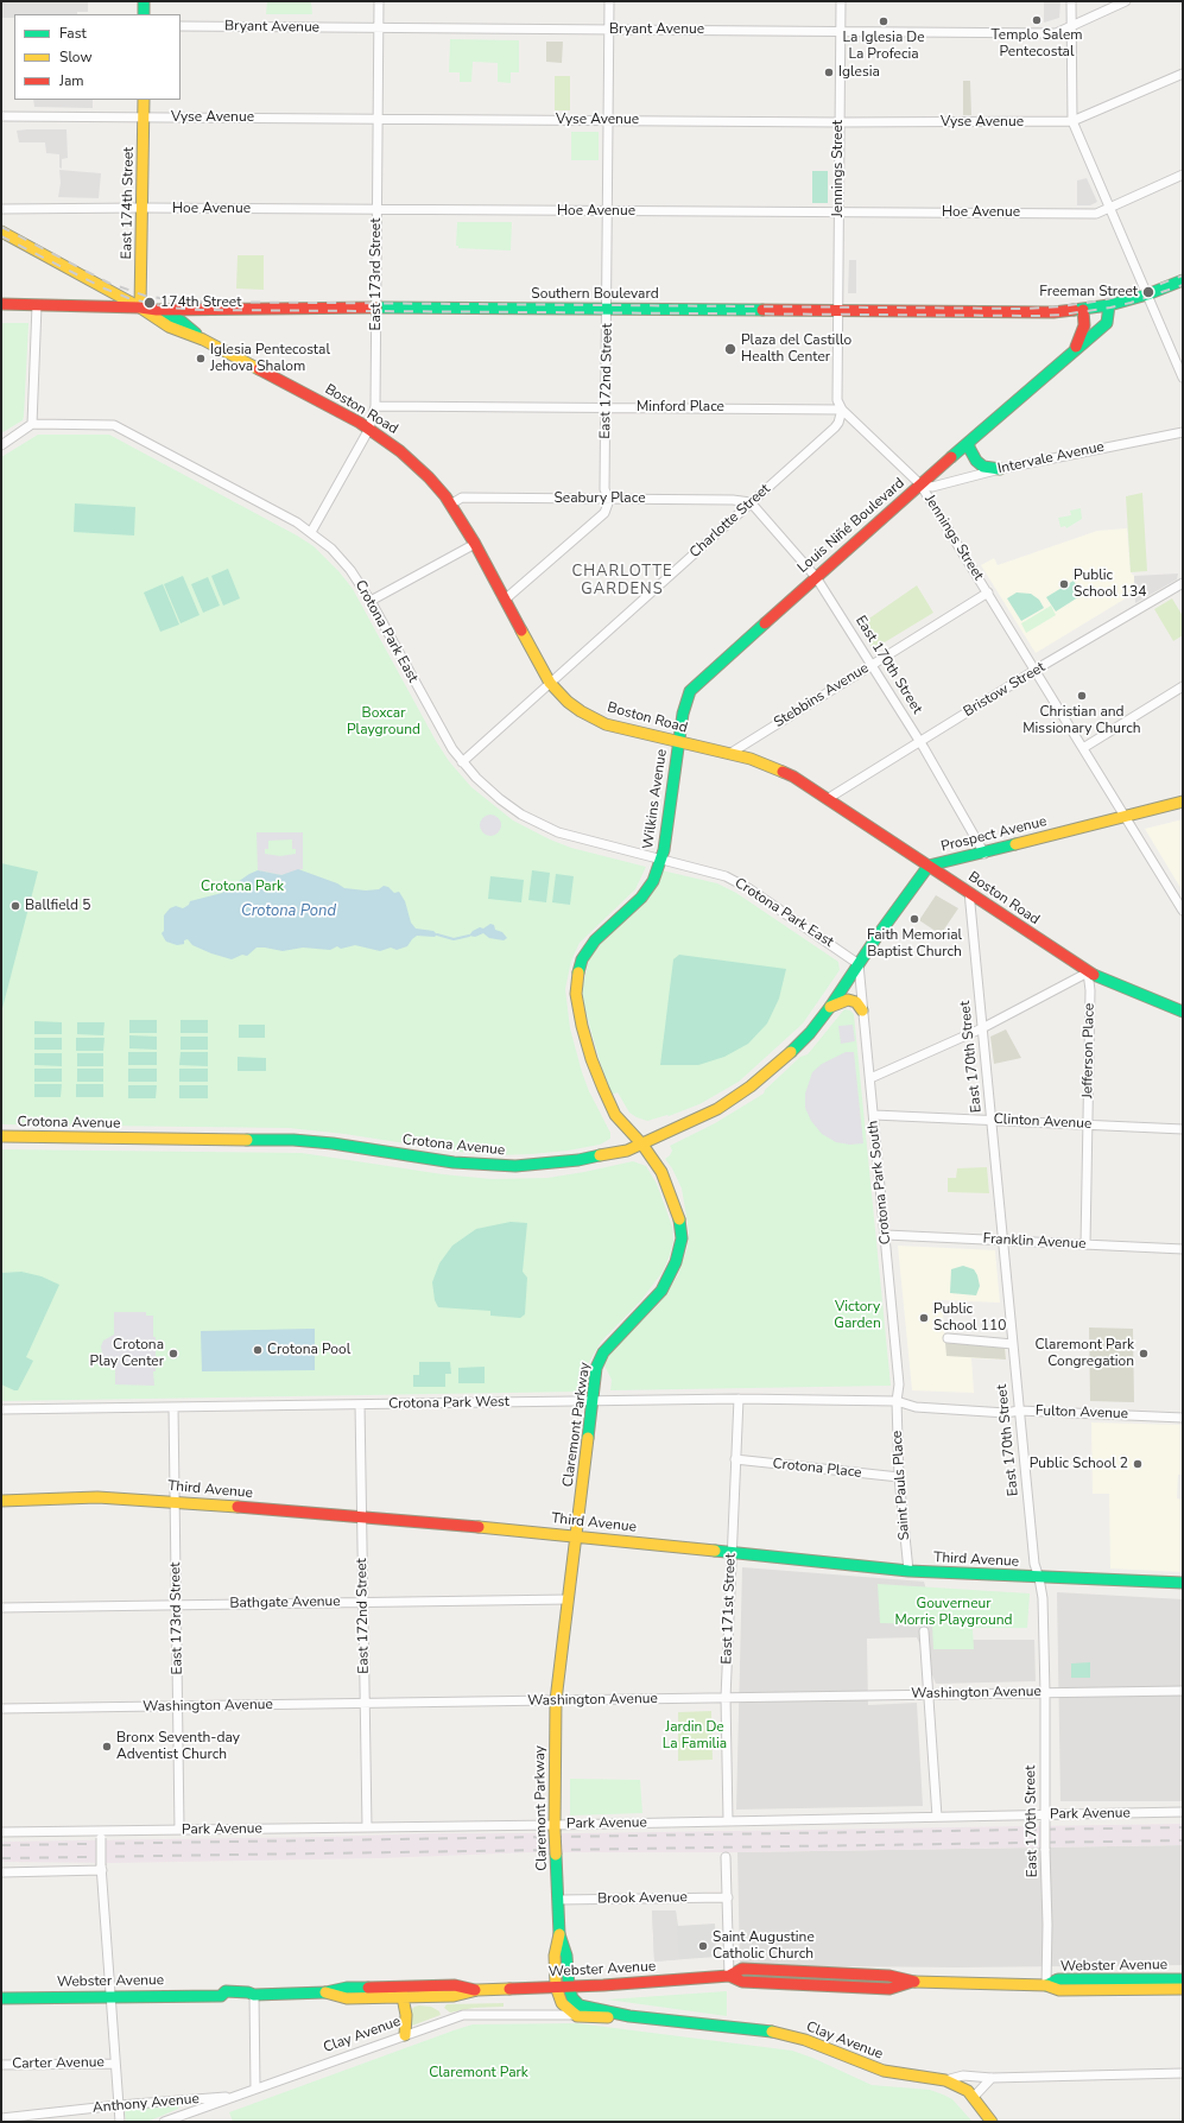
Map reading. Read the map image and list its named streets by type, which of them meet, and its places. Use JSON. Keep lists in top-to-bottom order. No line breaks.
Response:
{"streets":{"main road":["East 174th Street","Southern Boulevard","Boston Road","Louis Niñé Boulevard","Wilkins Avenue","Prospect Avenue","Crotona Avenue","Claremont Parkway","Third Avenue","Webster Avenue","Clay Avenue"],"street":["Bryant Avenue","Vyse Avenue","Jennings Street","Hoe Avenue","East 173rd Street","East 172nd Street","Minford Place","Intervale Avenue","Seabury Place","Charlotte Street","Crotona Park East","East 170th Street","Bristow Street","Stebbins Avenue","Jefferson Place","Clinton Avenue","Crotona Park South","Franklin Avenue","Crotona Park West","Fulton Avenue","Crotona Place","Saint Pauls Place","Bathgate Avenue","East 171st Street","Washington Avenue","Park Avenue","Brook Avenue","Carter Avenue","Anthony Avenue"]},"crossings":[["Bryant Avenue","Jennings Street"],["Bryant Avenue","East 173rd Street"],["Bryant Avenue","East 172nd Street"],["Vyse Avenue","Jennings Street"],["Vyse Avenue","East 174th Street"],["Vyse Avenue","East 173rd Street"],["Vyse Avenue","East 172nd Street"],["Jennings Street","Hoe Avenue"],["Jennings Street","Southern Boulevard"],["Jennings Street","Minford Place"],["Jennings Street","Intervale Avenue"],["Jennings Street","Charlotte Street"],["Jennings Street","Louis Niñé Boulevard"],["Jennings Street","Bristow Street"],["Jennings Street","Stebbins Avenue"],["Jennings Street","Prospect Avenue"],["East 174th Street","Hoe Avenue"],["East 174th Street","Southern Boulevard"],["Hoe Avenue","East 173rd Street"],["Hoe Avenue","East 172nd Street"],["East 173rd Street","Southern Boulevard"],["East 173rd Street","Minford Place"],["East 173rd Street","Boston Road"],["East 173rd Street","Crotona Park East"],["East 173rd Street","Crotona Park West"],["East 173rd Street","Third Avenue"],["East 173rd Street","Bathgate Avenue"],["East 173rd Street","Washington Avenue"],["East 173rd Street","Park Avenue"],["Southern Boulevard","East 172nd Street"],["Southern Boulevard","Louis Niñé Boulevard"],["East 172nd Street","Minford Place"],["East 172nd Street","Seabury Place"],["East 172nd Street","Crotona Park West"],["East 172nd Street","Third Avenue"],["East 172nd Street","Bathgate Avenue"],["East 172nd Street","Washington Avenue"],["East 172nd Street","Park Avenue"],["Minford Place","Charlotte Street"],["Boston Road","Seabury Place"],["Boston Road","Charlotte Street"],["Boston Road","Louis Niñé Boulevard"],["Boston Road","East 170th Street"],["Boston Road","Bristow Street"],["Boston Road","Stebbins Avenue"],["Boston Road","Wilkins Avenue"],["Boston Road","Prospect Avenue"],["Boston Road","Jefferson Place"],["Intervale Avenue","Louis Niñé Boulevard"],["Seabury Place","Charlotte Street"],["Seabury Place","East 170th Street"],["Charlotte Street","Crotona Park East"],["Charlotte Street","East 170th Street"],["Louis Niñé Boulevard","East 170th Street"],["Louis Niñé Boulevard","Wilkins Avenue"],["Crotona Park East","Wilkins Avenue"],["Crotona Park East","Prospect Avenue"],["Crotona Park East","Crotona Avenue"],["Crotona Park East","Crotona Park South"],["Crotona Park East","Claremont Parkway"],["East 170th Street","Bristow Street"],["East 170th Street","Stebbins Avenue"],["East 170th Street","Prospect Avenue"],["East 170th Street","Clinton Avenue"],["East 170th Street","Franklin Avenue"],["East 170th Street","Fulton Avenue"],["East 170th Street","Third Avenue"],["East 170th Street","Washington Avenue"],["East 170th Street","Park Avenue"],["East 170th Street","Webster Avenue"],["Wilkins Avenue","Claremont Parkway"],["Prospect Avenue","Crotona Avenue"],["Prospect Avenue","Crotona Park South"],["Jefferson Place","Clinton Avenue"],["Jefferson Place","Franklin Avenue"],["Clinton Avenue","Crotona Park South"],["Crotona Avenue","Crotona Park South"],["Crotona Avenue","Claremont Parkway"],["Crotona Park South","Franklin Avenue"],["Crotona Park South","Crotona Park West"],["Crotona Park South","Fulton Avenue"],["Crotona Park South","Saint Pauls Place"],["Crotona Park West","Fulton Avenue"],["Crotona Park West","Claremont Parkway"],["Crotona Park West","Saint Pauls Place"],["Crotona Park West","East 171st Street"],["Fulton Avenue","Saint Pauls Place"],["Claremont Parkway","Third Avenue"],["Claremont Parkway","Bathgate Avenue"],["Claremont Parkway","Washington Avenue"],["Claremont Parkway","Park Avenue"],["Claremont Parkway","Brook Avenue"],["Claremont Parkway","Webster Avenue"],["Claremont Parkway","Clay Avenue"],["Crotona Place","Saint Pauls Place"],["Crotona Place","East 171st Street"],["Saint Pauls Place","Third Avenue"],["Third Avenue","East 171st Street"],["East 171st Street","Washington Avenue"],["East 171st Street","Park Avenue"],["Webster Avenue","Clay Avenue"],["Clay Avenue","Anthony Avenue"]],"districts":["CHARLOTTE GARDENS"],"water":["Crotona Pond"],"parks":["Boxcar Playground","Crotona Park","Victory Garden","Gouverneur Morris Playground","Jardin De La Familia","Claremont Park"],"places":["Templo Salem Pentecostal","La Iglesia De La Profecia","Iglesia","Freeman Street","174th Street","Plaza del Castillo Health Center","Iglesia Pentecostal Jehova Shalom","Public School 134","Christian and Missionary Church","Ballfield 5","Faith Memorial Baptist Church","Public School 110","Crotona Pool","Crotona Play Center","Claremont Park Congregation","Public School 2","Bronx Seventh-day Adventist Church","Saint Augustine Catholic Church"],"legend":["Fast","Slow","Jam"]}
